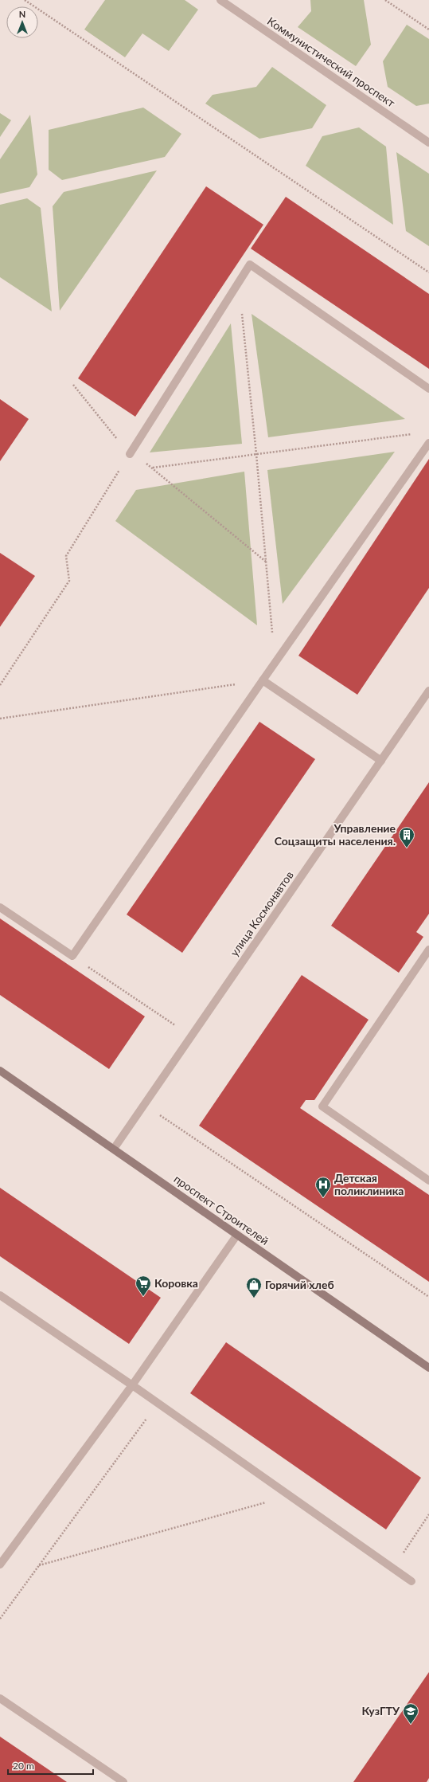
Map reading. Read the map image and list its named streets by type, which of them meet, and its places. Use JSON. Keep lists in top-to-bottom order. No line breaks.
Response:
{"streets":{"main road":["проспект Строителей"],"street":["Коммунистический проспект","улица Космонавтов"]},"crossings":[["улица Космонавтов","проспект Строителей"]],"places":{"building":["Управление Соцзащиты населения."],"hospital":["Детская поликлиника"],"supermarket":["Коровка"],"shop":["Горячий хлеб"],"school or university":["КузГТУ"]},"scale_bar":"20 m","north":"top"}
